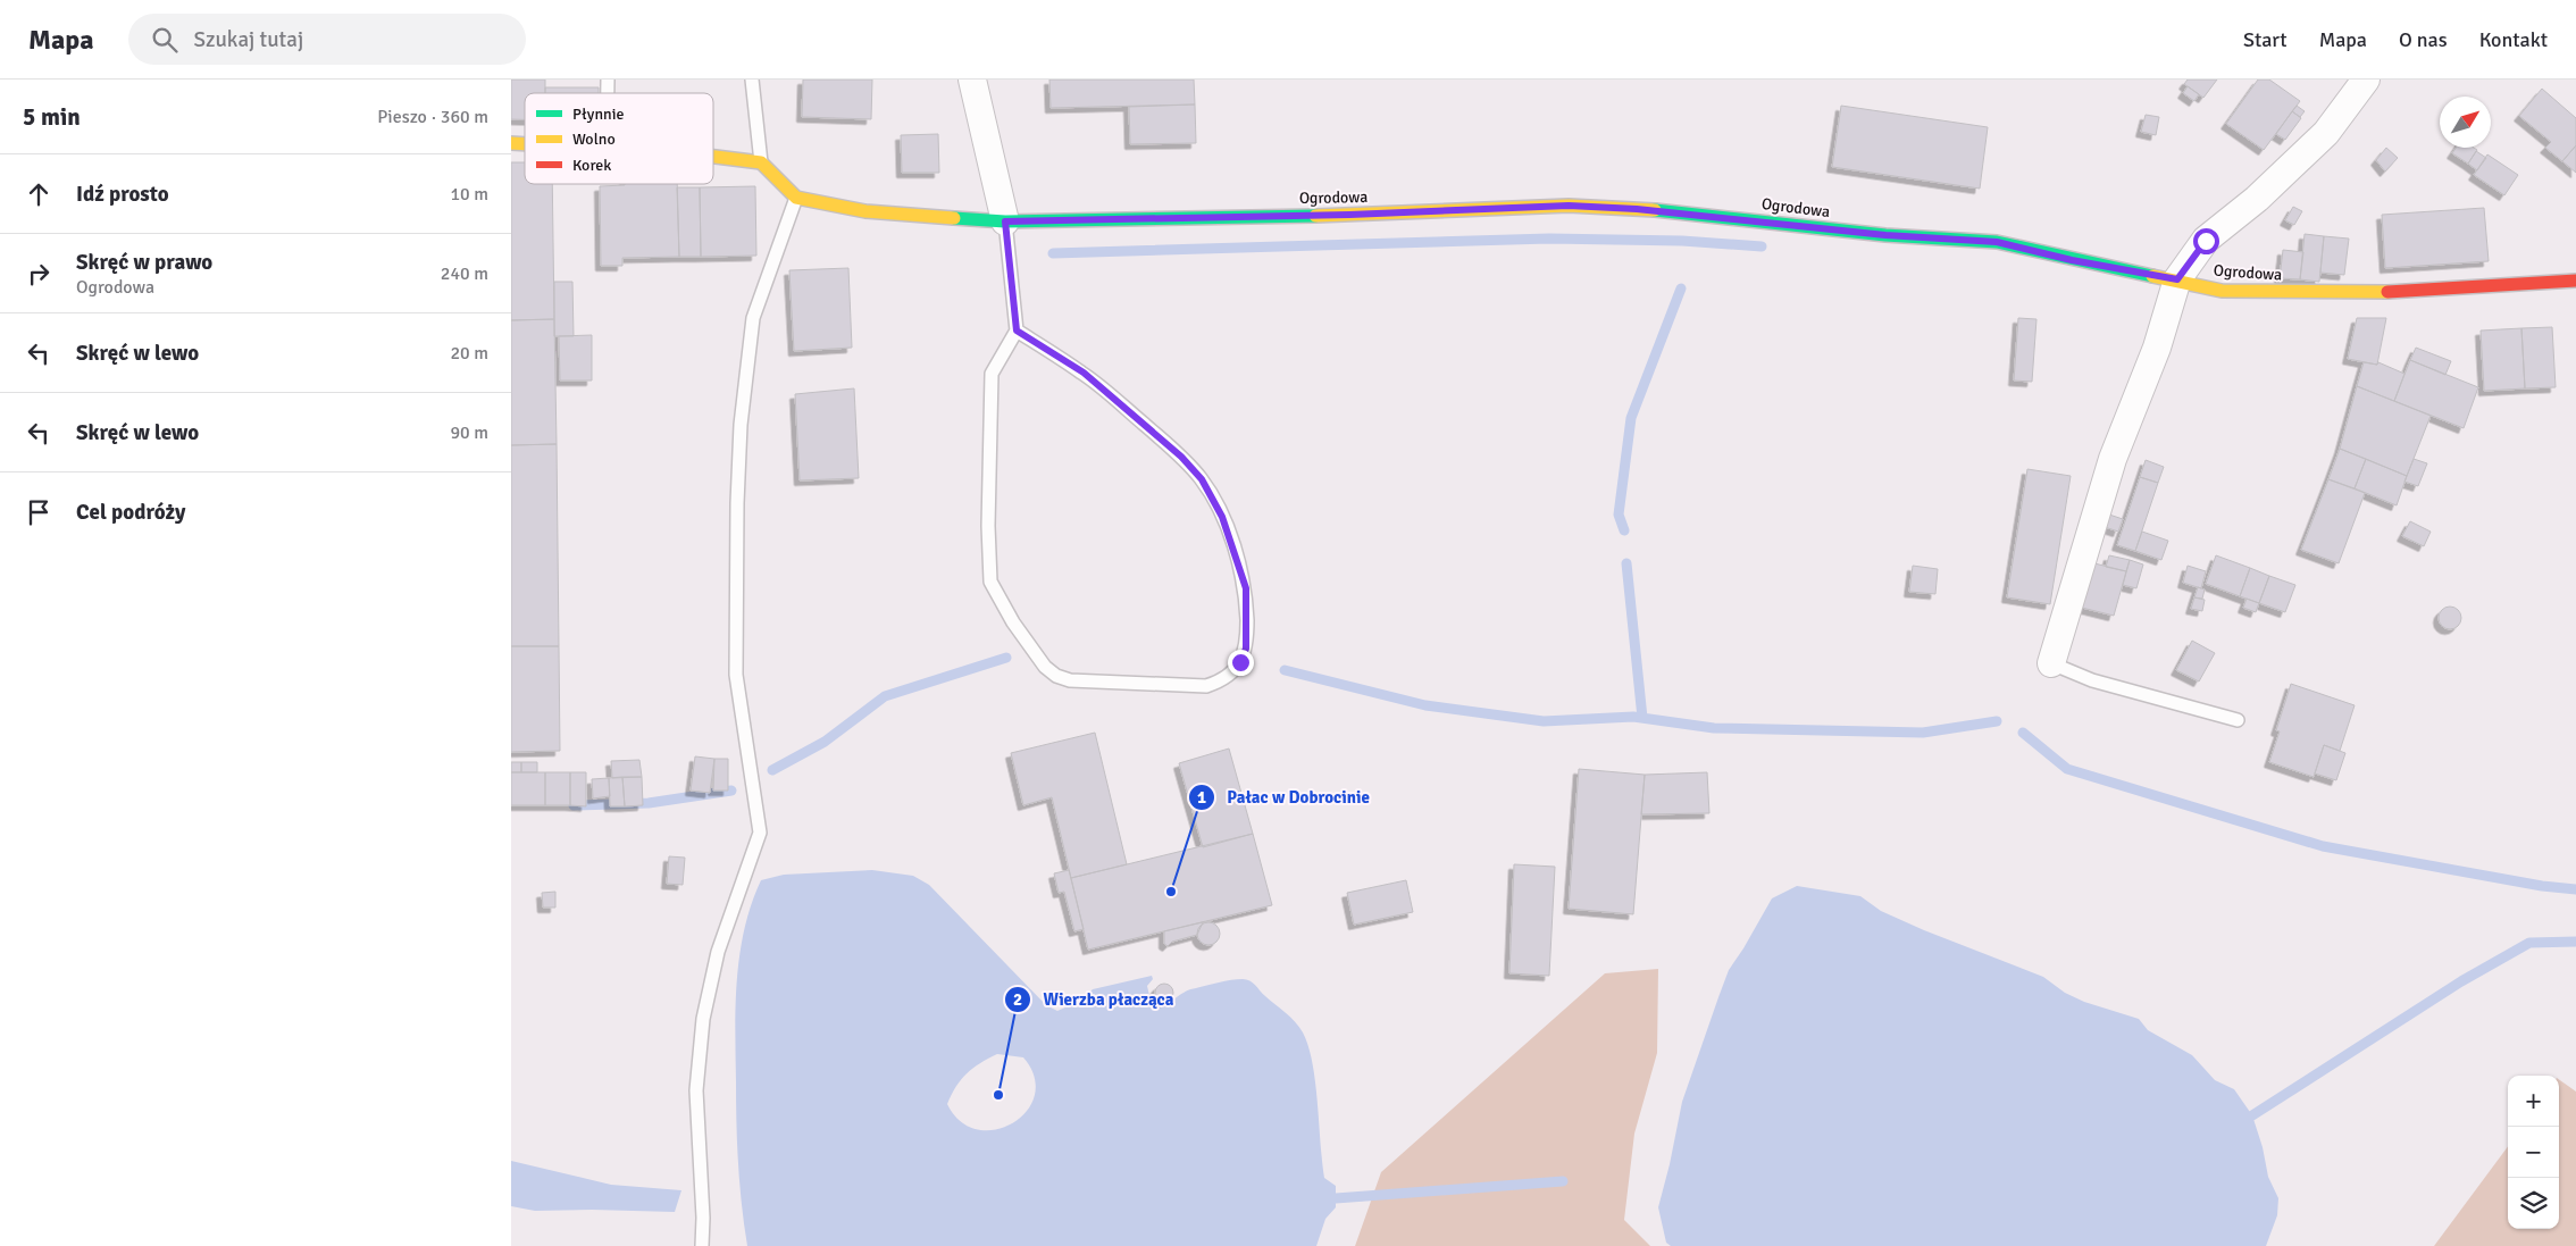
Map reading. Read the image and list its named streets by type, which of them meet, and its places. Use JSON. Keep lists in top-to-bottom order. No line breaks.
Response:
{"streets":{"street":["Ogrodowa"]},"places":["Pałac w Dobrocinie","Wierzba płacząca"],"legend":["Płynnie","Wolno","Korek"],"north":"top right","page":{"header":"Mapa","search":"Szukaj tutaj","nav":["Start","Mapa","O nas","Kontakt"],"heading":["5 min","Pieszo · 360 m"],"list":[["Idź prosto","10 m"],["Skręć w prawo","Ogrodowa","240 m"],["Skręć w lewo","20 m"],["Skręć w lewo","90 m"],"Cel podróży"],"map_buttons":["+","−"]}}
